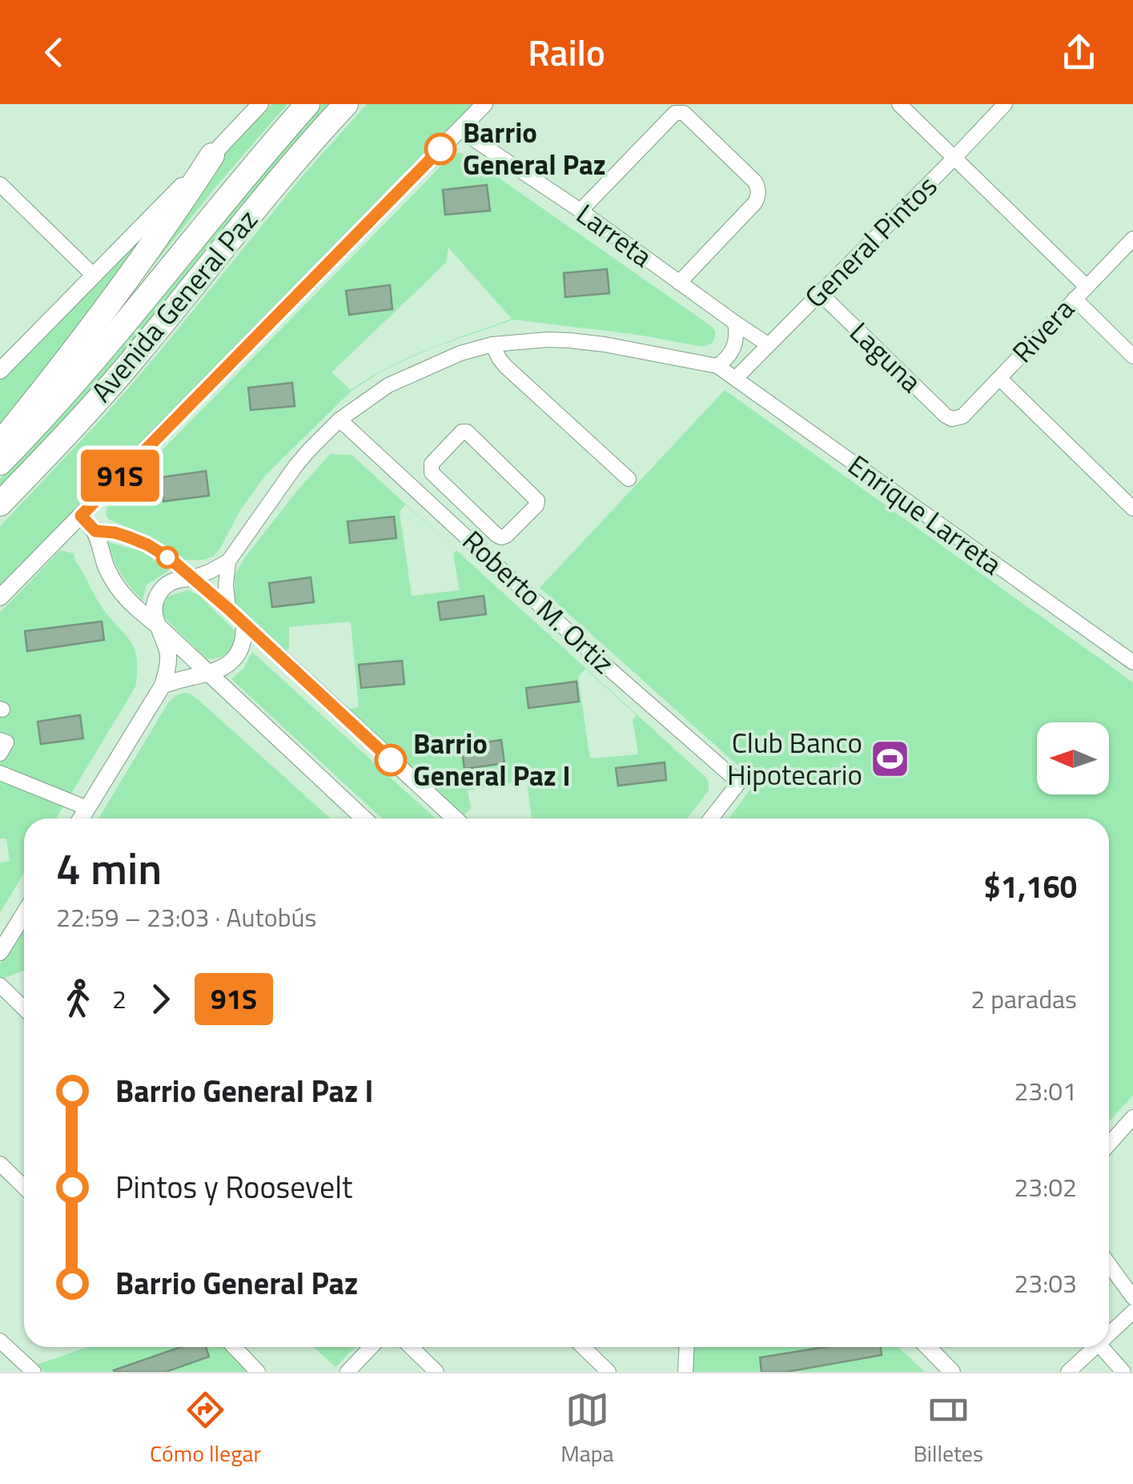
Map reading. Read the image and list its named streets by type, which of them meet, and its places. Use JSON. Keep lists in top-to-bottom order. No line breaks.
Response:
{"streets":{"highway":["Avenida General Paz"],"street":["Larreta","General Pintos","Rivera","Laguna","Enrique Larreta","Roberto M. Ortiz"]},"crossings":[["Larreta","General Pintos"],["General Pintos","Laguna"],["General Pintos","Enrique Larreta"],["Rivera","Laguna"]],"places":{"other":["Barrio General Paz","Barrio General Paz I"],"sports":["Club Banco Hipotecario"]},"lines":["bus line 91S"],"north":"left","page":{"header":"Railo","on_map":"91S","heading":["4 min","22:59 – 23:03 · Autobús","$1,160"],"legs":["2","91S","2 paradas"],"list":[{"name":"Barrio General Paz I","value":"23:01"},{"name":"Pintos y Roosevelt","value":"23:02"},{"name":"Barrio General Paz","value":"23:03"}],"tabs":["Cómo llegar","Mapa","Billetes"]}}
